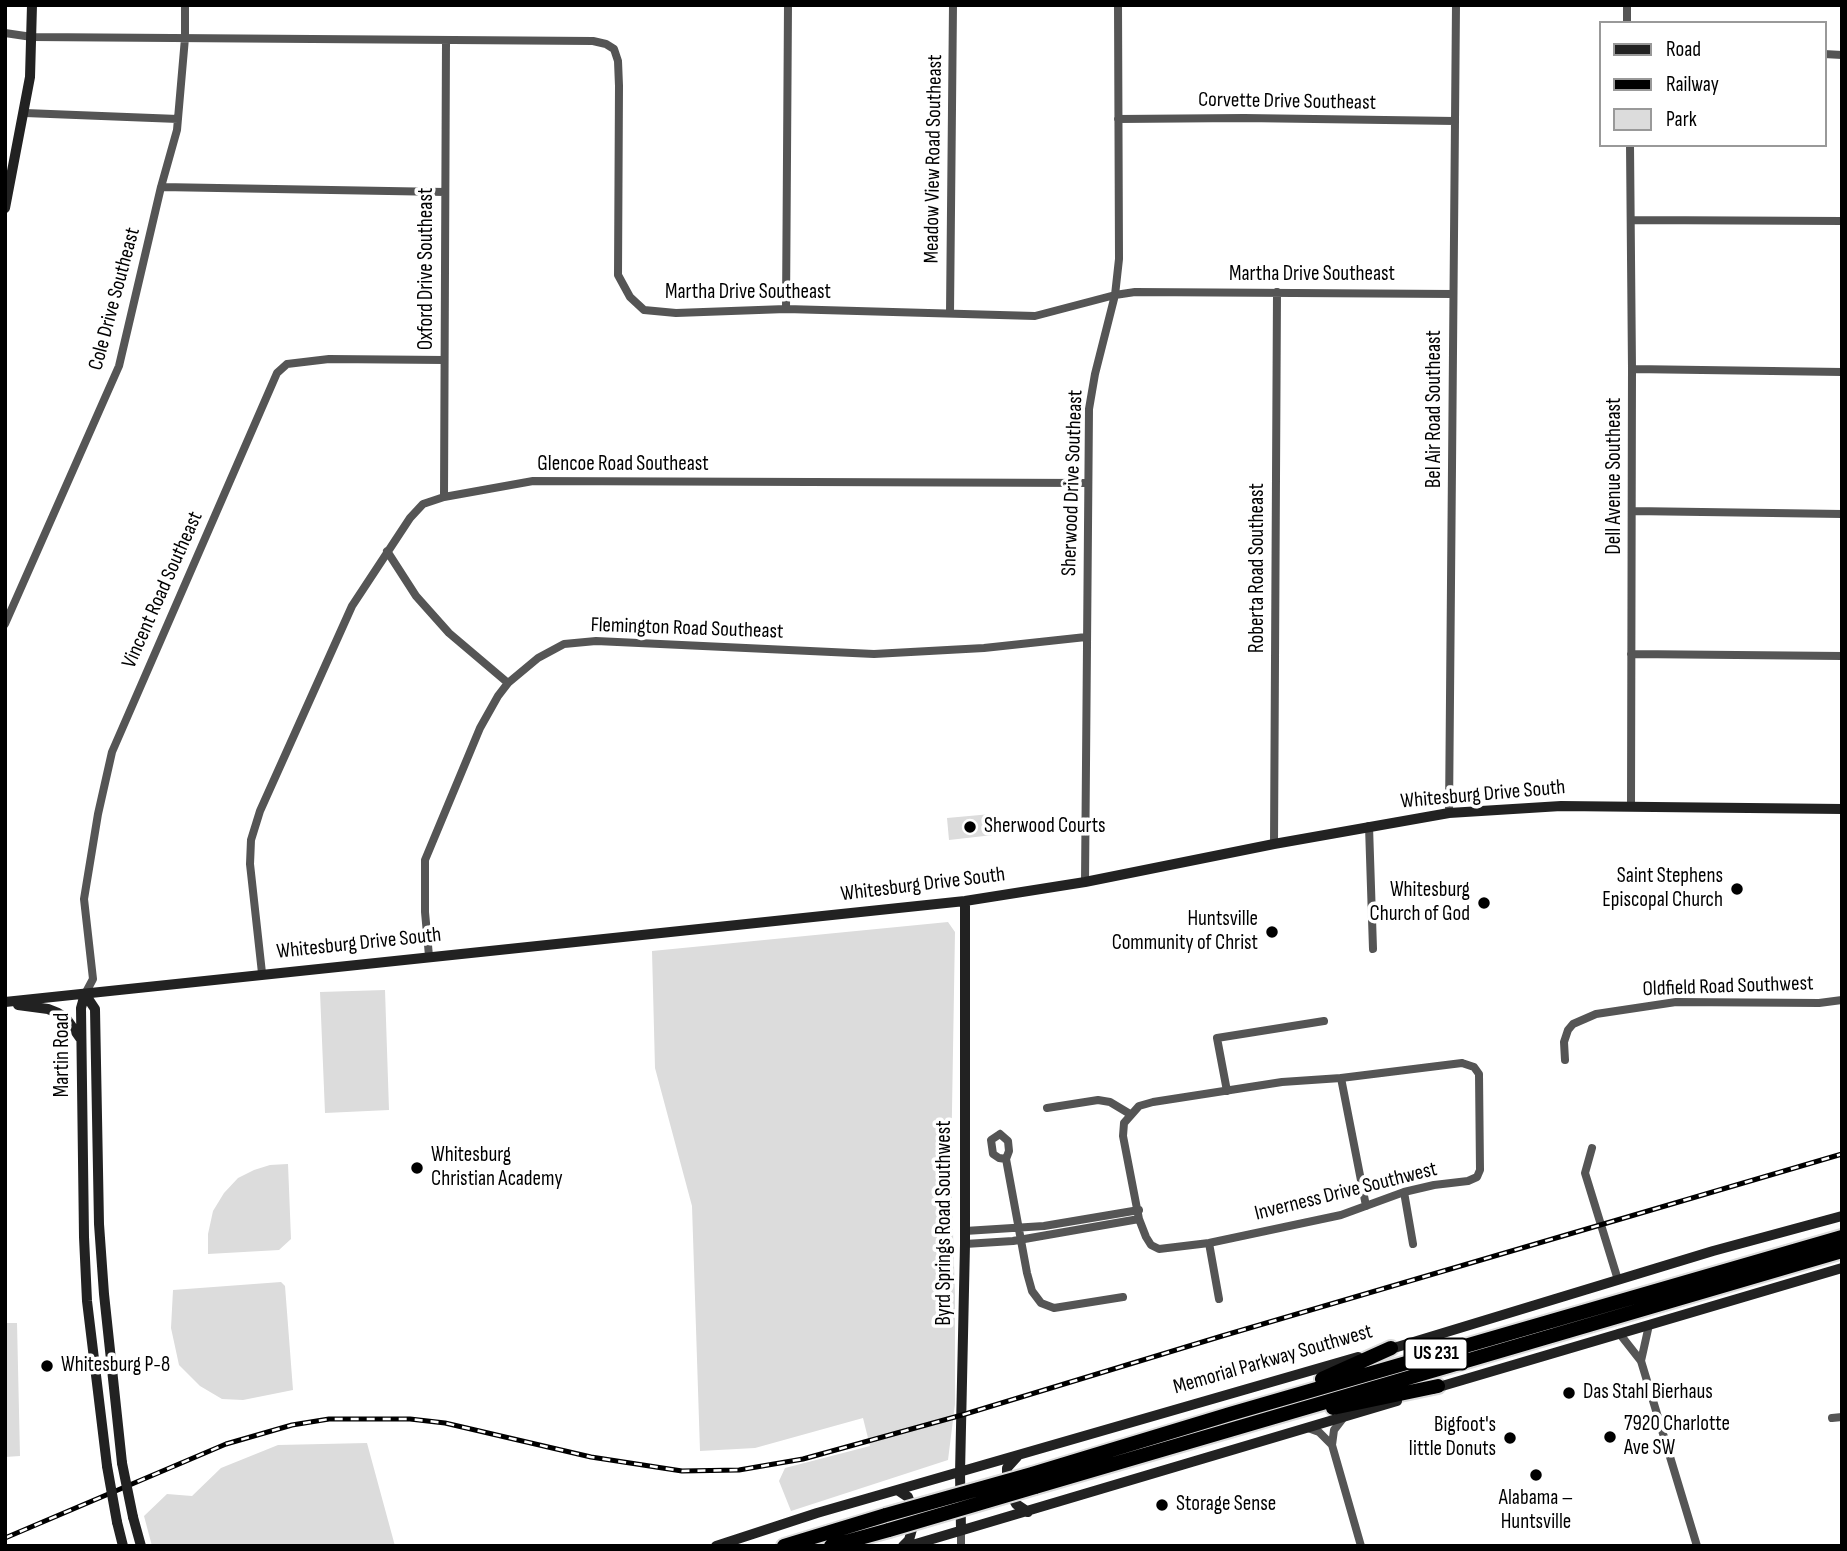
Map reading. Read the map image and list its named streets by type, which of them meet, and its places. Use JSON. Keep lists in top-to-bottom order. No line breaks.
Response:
{"streets":{"highway":["US 231","Memorial Parkway Southwest"],"main road":["Whitesburg Drive South","Martin Road","Byrd Springs Road Southwest"],"street":["Corvette Drive Southeast","Meadow View Road Southeast","Oxford Drive Southeast","Martha Drive Southeast","Cole Drive Southeast","Bel Air Road Southeast","Glencoe Road Southeast","Dell Avenue Southeast","Sherwood Drive Southeast","Roberta Road Southeast","Vincent Road Southeast","Flemington Road Southeast","Oldfield Road Southwest","Inverness Drive Southwest"]},"crossings":[["Corvette Drive Southeast","Bel Air Road Southeast"],["Corvette Drive Southeast","Sherwood Drive Southeast"],["Meadow View Road Southeast","Martha Drive Southeast"],["Oxford Drive Southeast","Martha Drive Southeast"],["Oxford Drive Southeast","Glencoe Road Southeast"],["Oxford Drive Southeast","Vincent Road Southeast"],["Martha Drive Southeast","Cole Drive Southeast"],["Martha Drive Southeast","Bel Air Road Southeast"],["Martha Drive Southeast","Sherwood Drive Southeast"],["Martha Drive Southeast","Roberta Road Southeast"],["Bel Air Road Southeast","Whitesburg Drive South"],["Glencoe Road Southeast","Sherwood Drive Southeast"],["Glencoe Road Southeast","Whitesburg Drive South"],["Dell Avenue Southeast","Whitesburg Drive South"],["Sherwood Drive Southeast","Flemington Road Southeast"],["Sherwood Drive Southeast","Whitesburg Drive South"],["Roberta Road Southeast","Whitesburg Drive South"],["Vincent Road Southeast","Whitesburg Drive South"],["Vincent Road Southeast","Martin Road"],["Flemington Road Southeast","Whitesburg Drive South"],["Whitesburg Drive South","Martin Road"],["Whitesburg Drive South","Byrd Springs Road Southwest"],["Byrd Springs Road Southwest","Memorial Parkway Southwest"]],"places":["Sherwood Courts","Saint Stephens Episcopal Church","Whitesburg Church of God","Huntsville Community of Christ","Whitesburg Christian Academy","Whitesburg P-8","Das Stahl Bierhaus","7920 Charlotte Ave SW","Bigfoot's little Donuts","Alabama – Huntsville","Storage Sense"],"legend":["Road","Railway","Park"]}
